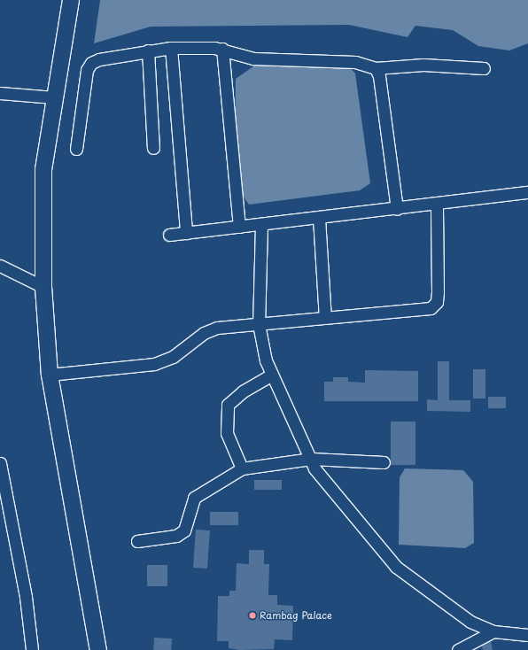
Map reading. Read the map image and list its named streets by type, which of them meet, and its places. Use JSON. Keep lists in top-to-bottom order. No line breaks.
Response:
{"places":["Rambag Palace"]}
